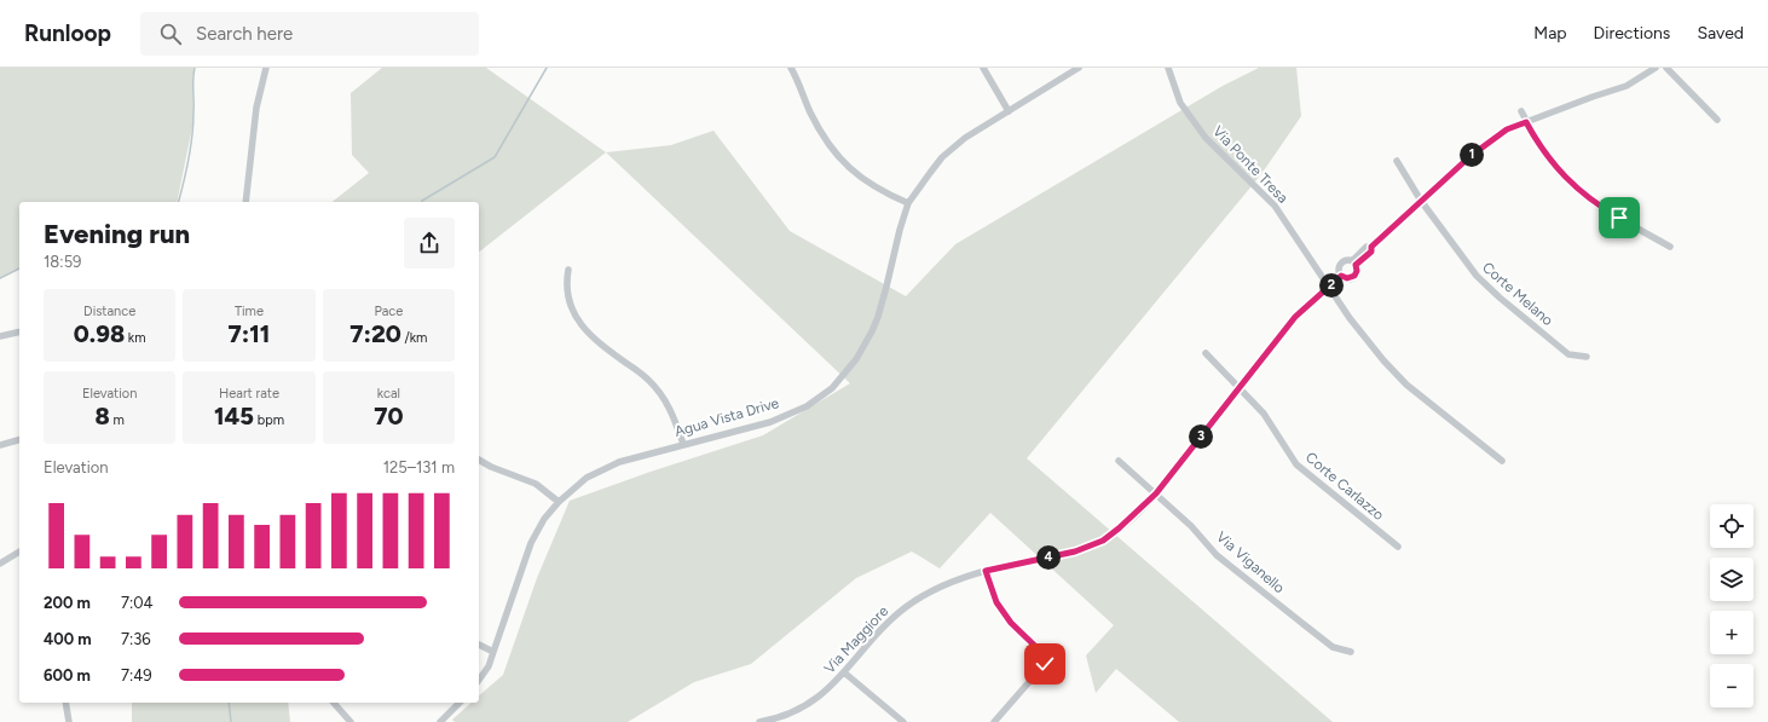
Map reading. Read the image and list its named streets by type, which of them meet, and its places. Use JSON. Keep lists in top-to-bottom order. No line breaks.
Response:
{"streets":{"street":["Via Ponte Tresa","Corte Melano","Agua Vista Drive","Corte Carlazzo","Via Viganello","Via Maggiore"]},"crossings":[["Via Ponte Tresa","Via Maggiore"],["Corte Carlazzo","Via Maggiore"],["Via Viganello","Via Maggiore"]],"page":{"header":"Runloop","search":"Search here","nav":["Map","Directions","Saved"],"pins":["1","2","3","4"],"heading":["Evening run","18:59"],"stats":[["Distance","0.98 km"],["Time","7:11"],["Pace","7:20 /km"],["Elevation","8 m"],["Heart rate","145 bpm"],["kcal","70"]],"chart":["Elevation","125–131 m"],"map_buttons":["+","−"],"list":[{"name":"200 m","note":"7:04"},{"name":"400 m","note":"7:36"},{"name":"600 m","note":"7:49"}]}}
